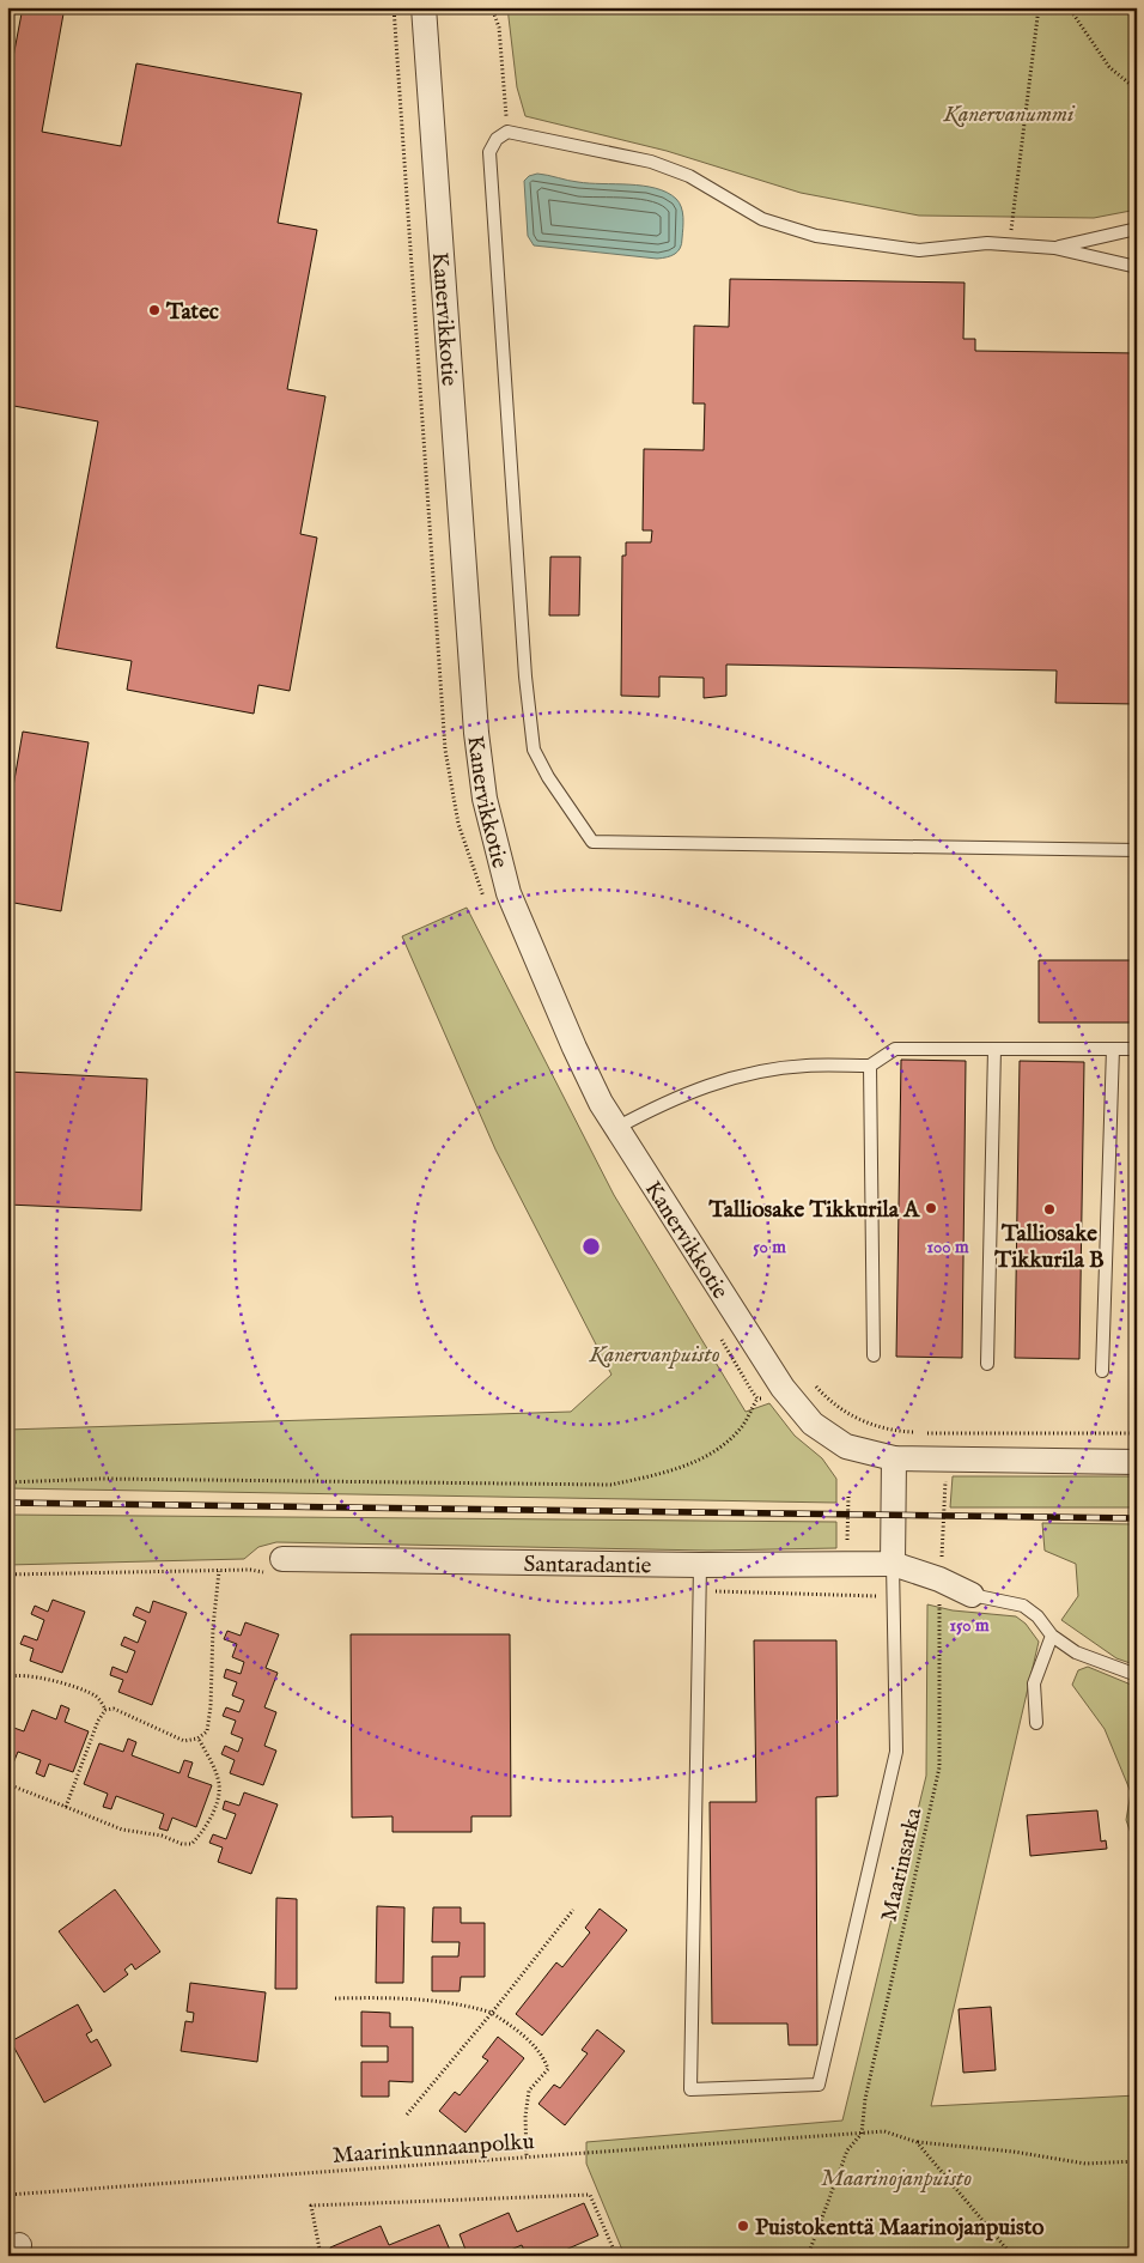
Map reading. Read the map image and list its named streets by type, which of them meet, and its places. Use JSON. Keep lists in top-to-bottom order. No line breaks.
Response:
{"streets":{"street":["Kanervikkotie","Santaradantie"],"path":["Maarinsarka","Maarinkunnaanpolku"]},"crossings":[["Santaradantie","Maarinsarka"],["Maarinsarka","Maarinkunnaanpolku"]],"parks":["Kanervanummi","Kanervanpuisto","Maarinojanpuisto"],"places":["Tatec","Talliosake Tikkurila A","Talliosake Tikkurila B","Puistokenttä Maarinojanpuisto"],"rings":["50 m","100 m","150 m"]}
